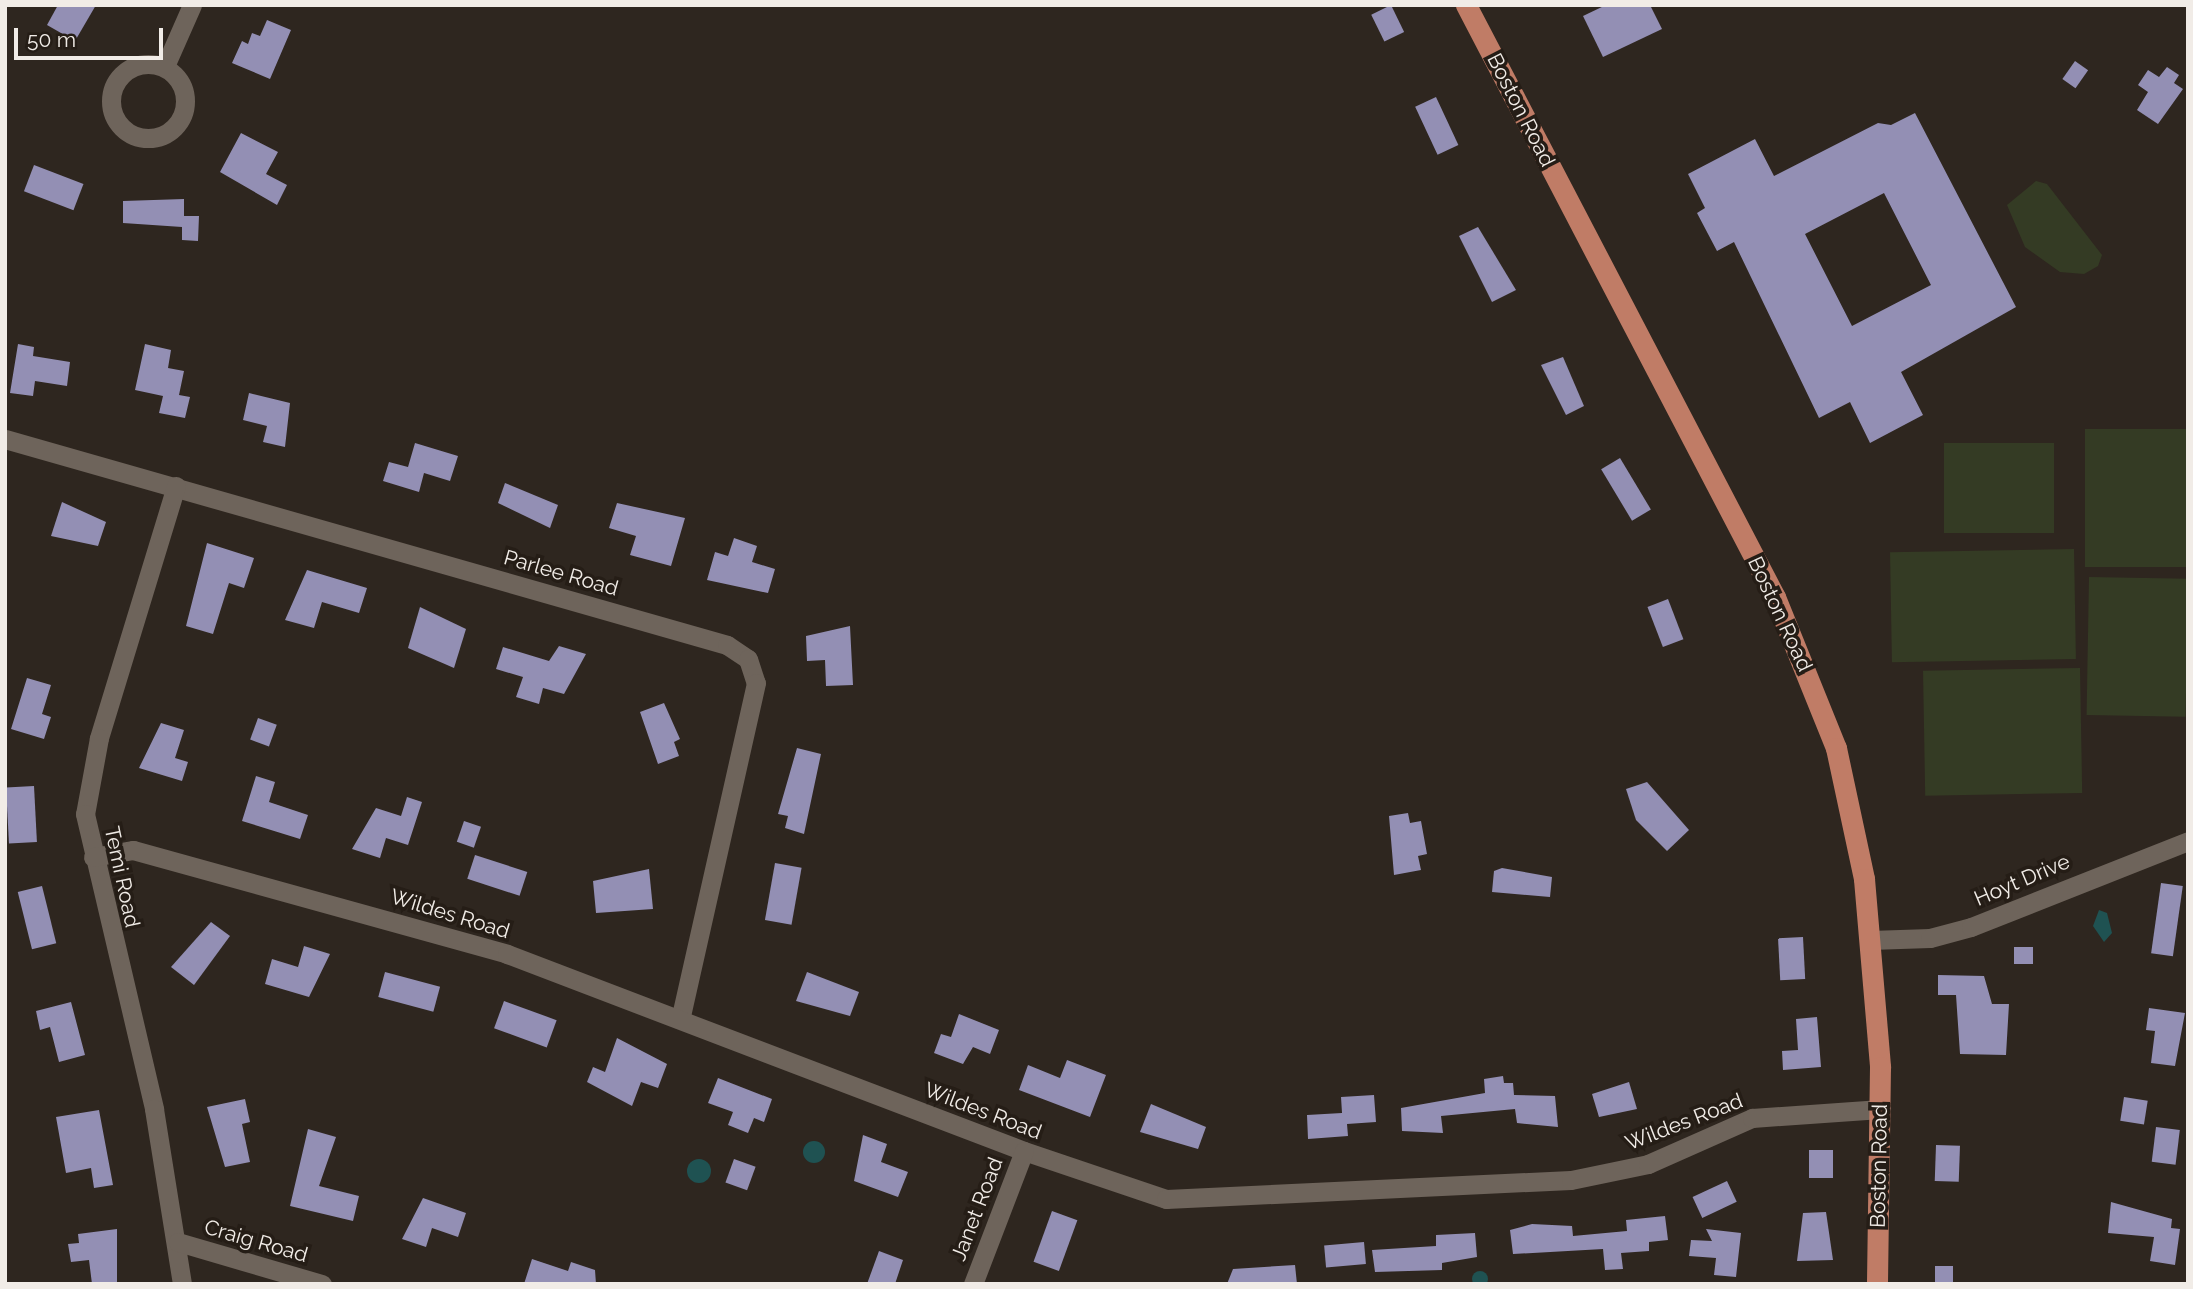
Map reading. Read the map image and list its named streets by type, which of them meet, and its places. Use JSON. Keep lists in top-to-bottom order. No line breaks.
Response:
{"streets":{"main road":["Boston Road"],"street":["Parlee Road","Temi Road","Hoyt Drive","Wildes Road","Janet Road","Craig Road"]},"crossings":[["Boston Road","Hoyt Drive"],["Boston Road","Wildes Road"],["Parlee Road","Temi Road"],["Parlee Road","Wildes Road"],["Temi Road","Wildes Road"],["Temi Road","Craig Road"],["Wildes Road","Janet Road"]],"scale_bar":"50 m"}
